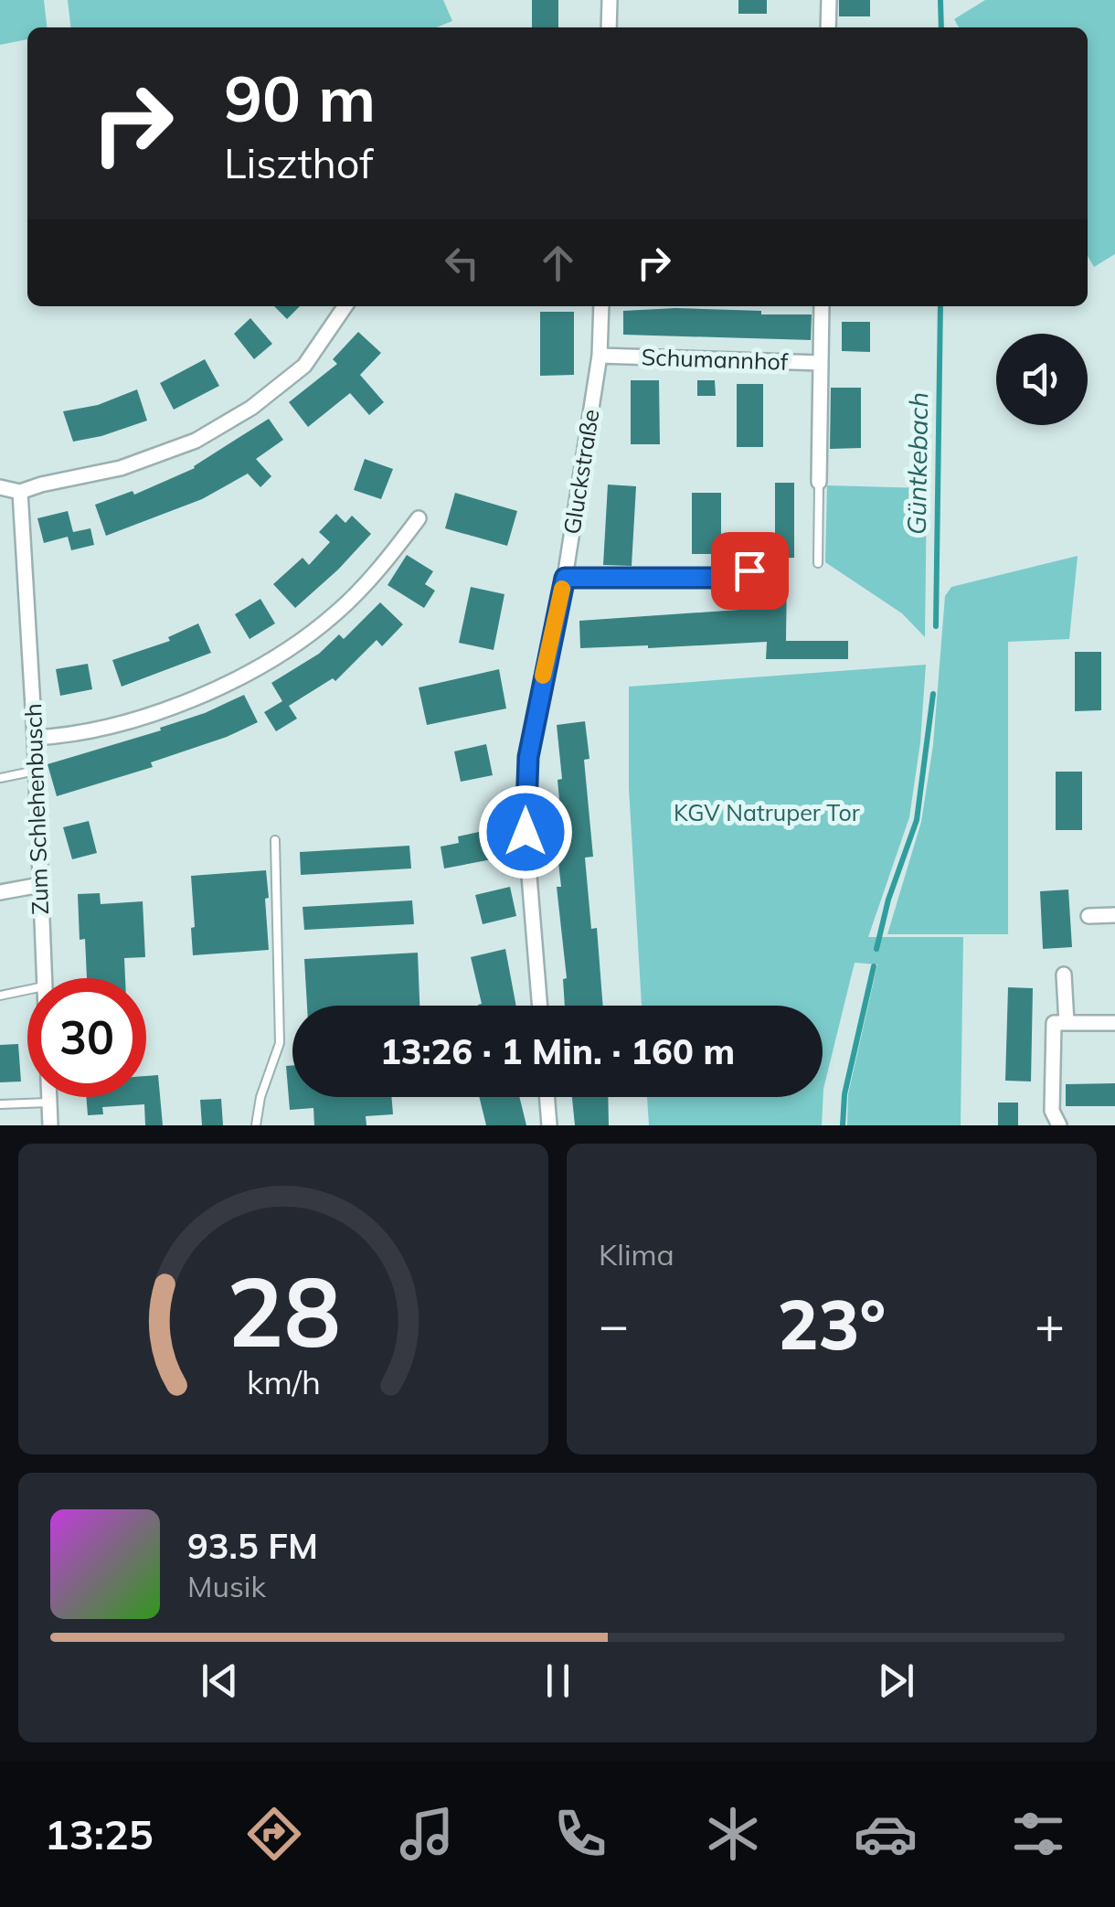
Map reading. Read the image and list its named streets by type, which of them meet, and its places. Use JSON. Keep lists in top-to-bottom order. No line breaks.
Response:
{"streets":{"street":["Schumannhof","Gluckstraße","Zum Schlehenbusch"]},"crossings":[["Schumannhof","Gluckstraße"]],"water":["Güntkebach"],"parks":["KGV Natruper Tor"],"page":{"turn":["90 m","Liszthof"],"limit":"30","trip":"13:26 · 1 Min. · 160 m","tile":"Klima","heat":["−","23°","+"],"song":["93.5 FM","Musik"],"tabs":"13:25","gauge":["28","km/h"]}}
